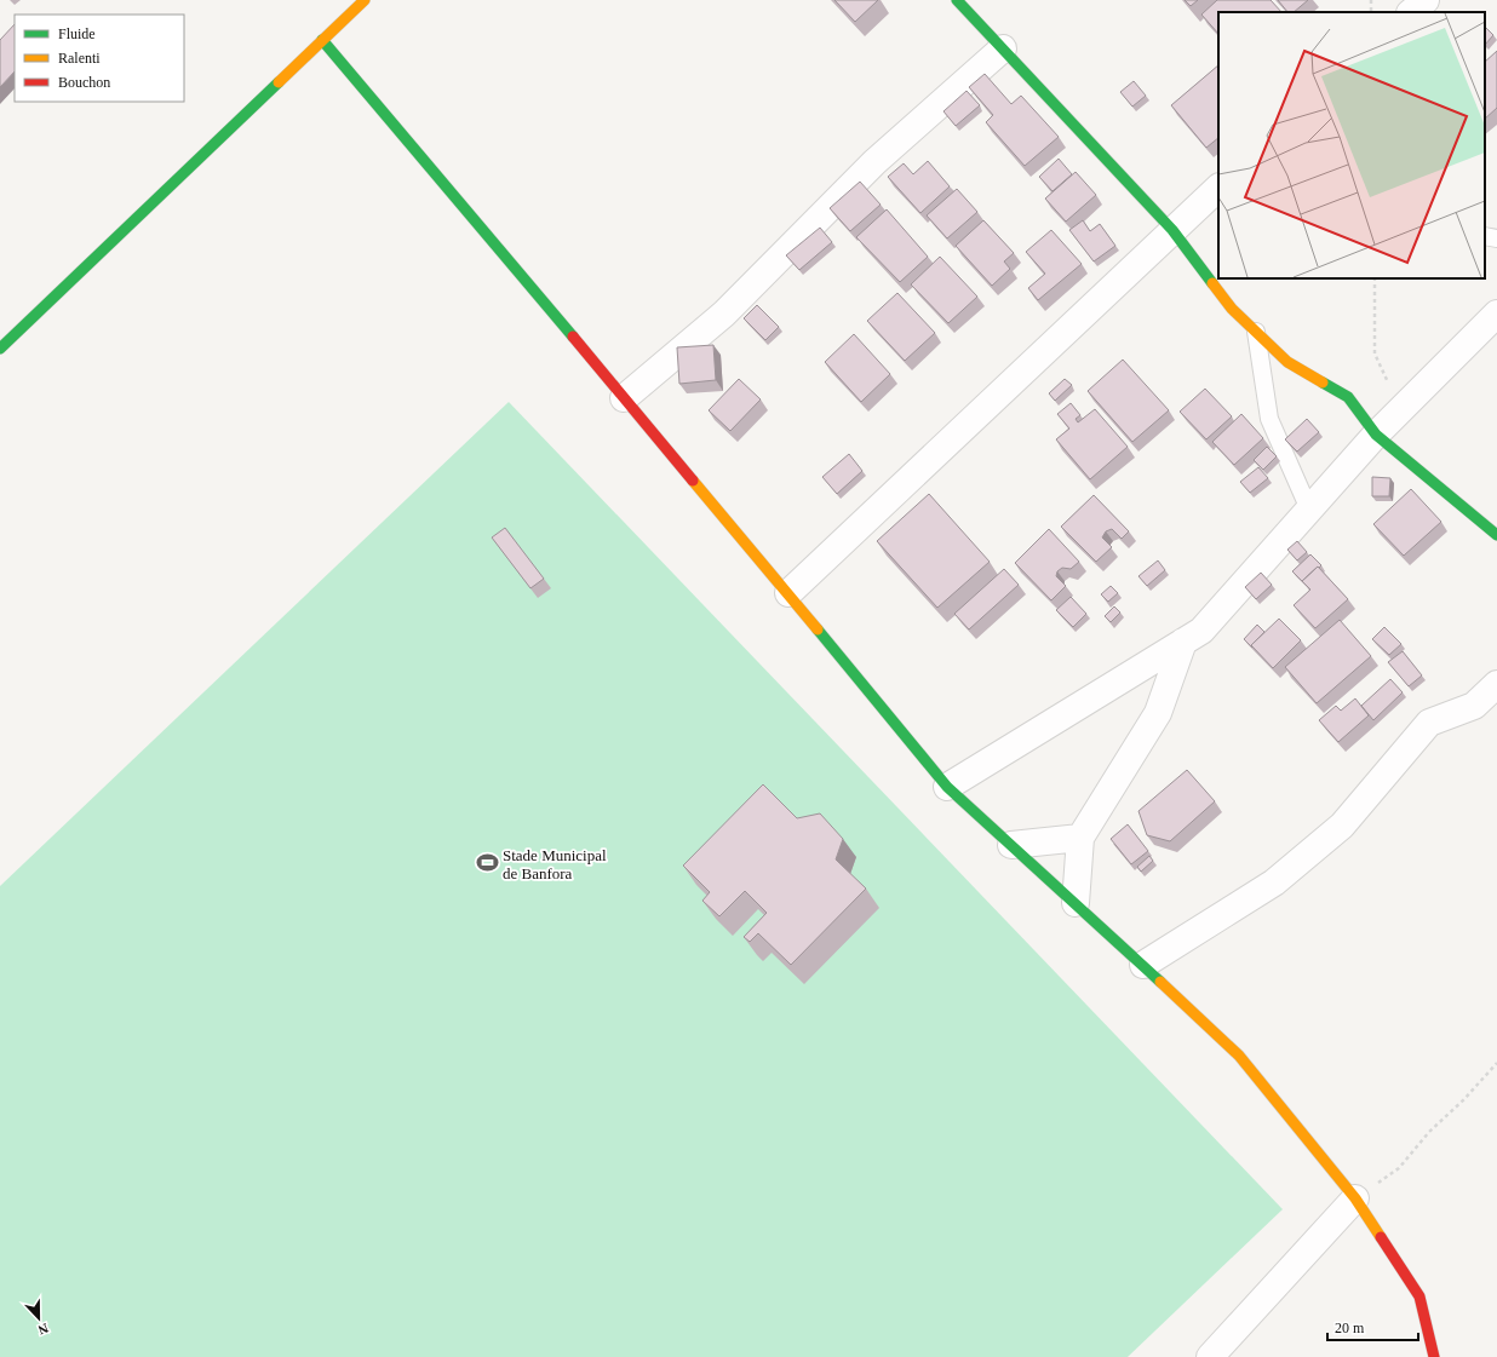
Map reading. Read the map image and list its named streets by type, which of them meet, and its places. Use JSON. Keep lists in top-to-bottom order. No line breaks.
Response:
{"places":{"sports":["Stade Municipal de Banfora"]},"legend":["Fluide","Ralenti","Bouchon"],"scale_bar":"20 m","north":"bottom"}
